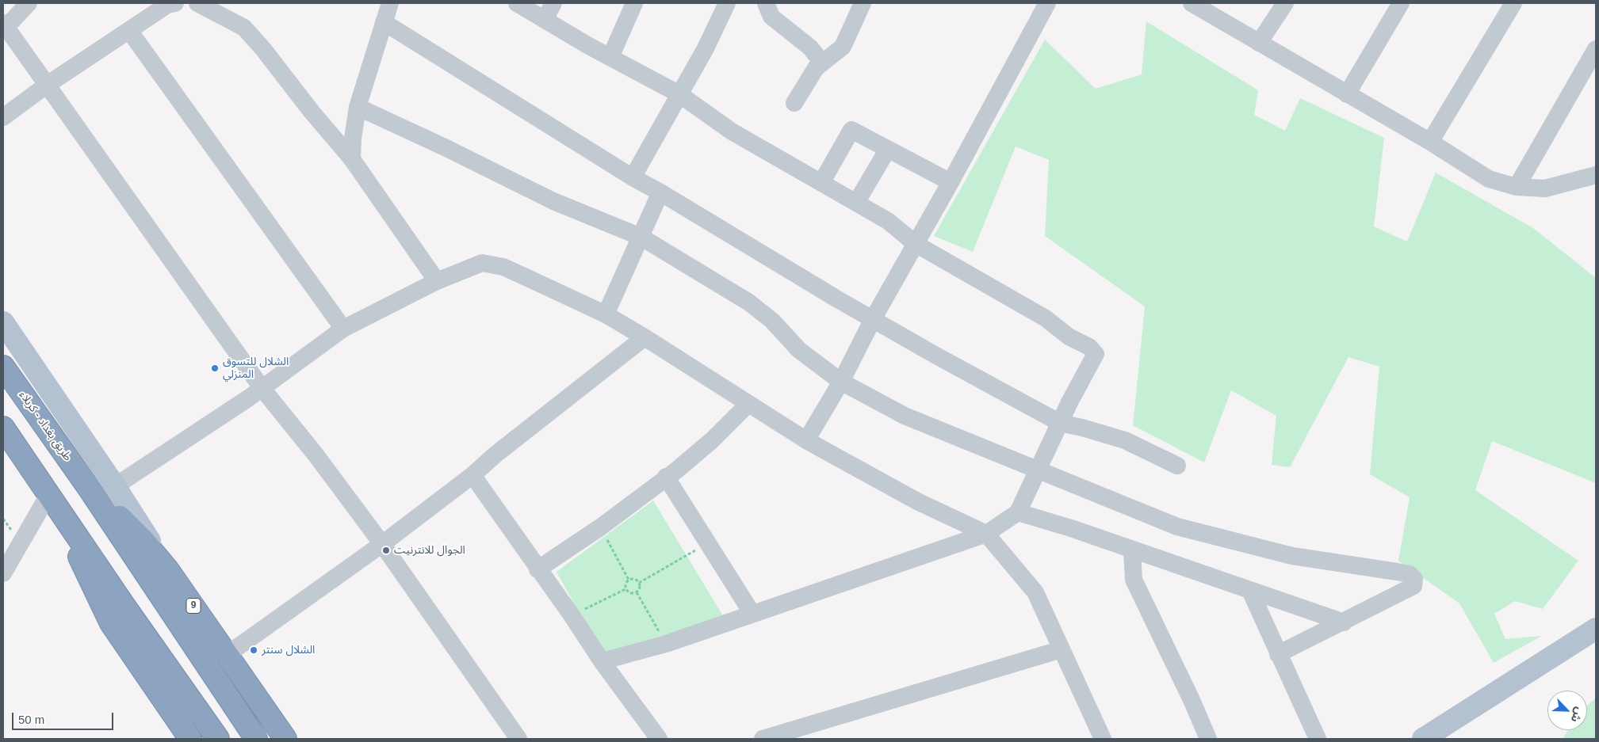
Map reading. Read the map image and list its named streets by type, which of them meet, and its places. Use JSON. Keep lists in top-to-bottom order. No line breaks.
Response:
{"streets":{"highway":["طريق بغداد - كربلاء","9"]},"crossings":[["طريق بغداد - كربلاء","9"]],"places":["الشلال للتسوق المنزلي","الجوال للانترنيت","الشلال سنتر"],"scale_bar":"50 m","north":"bottom right"}
